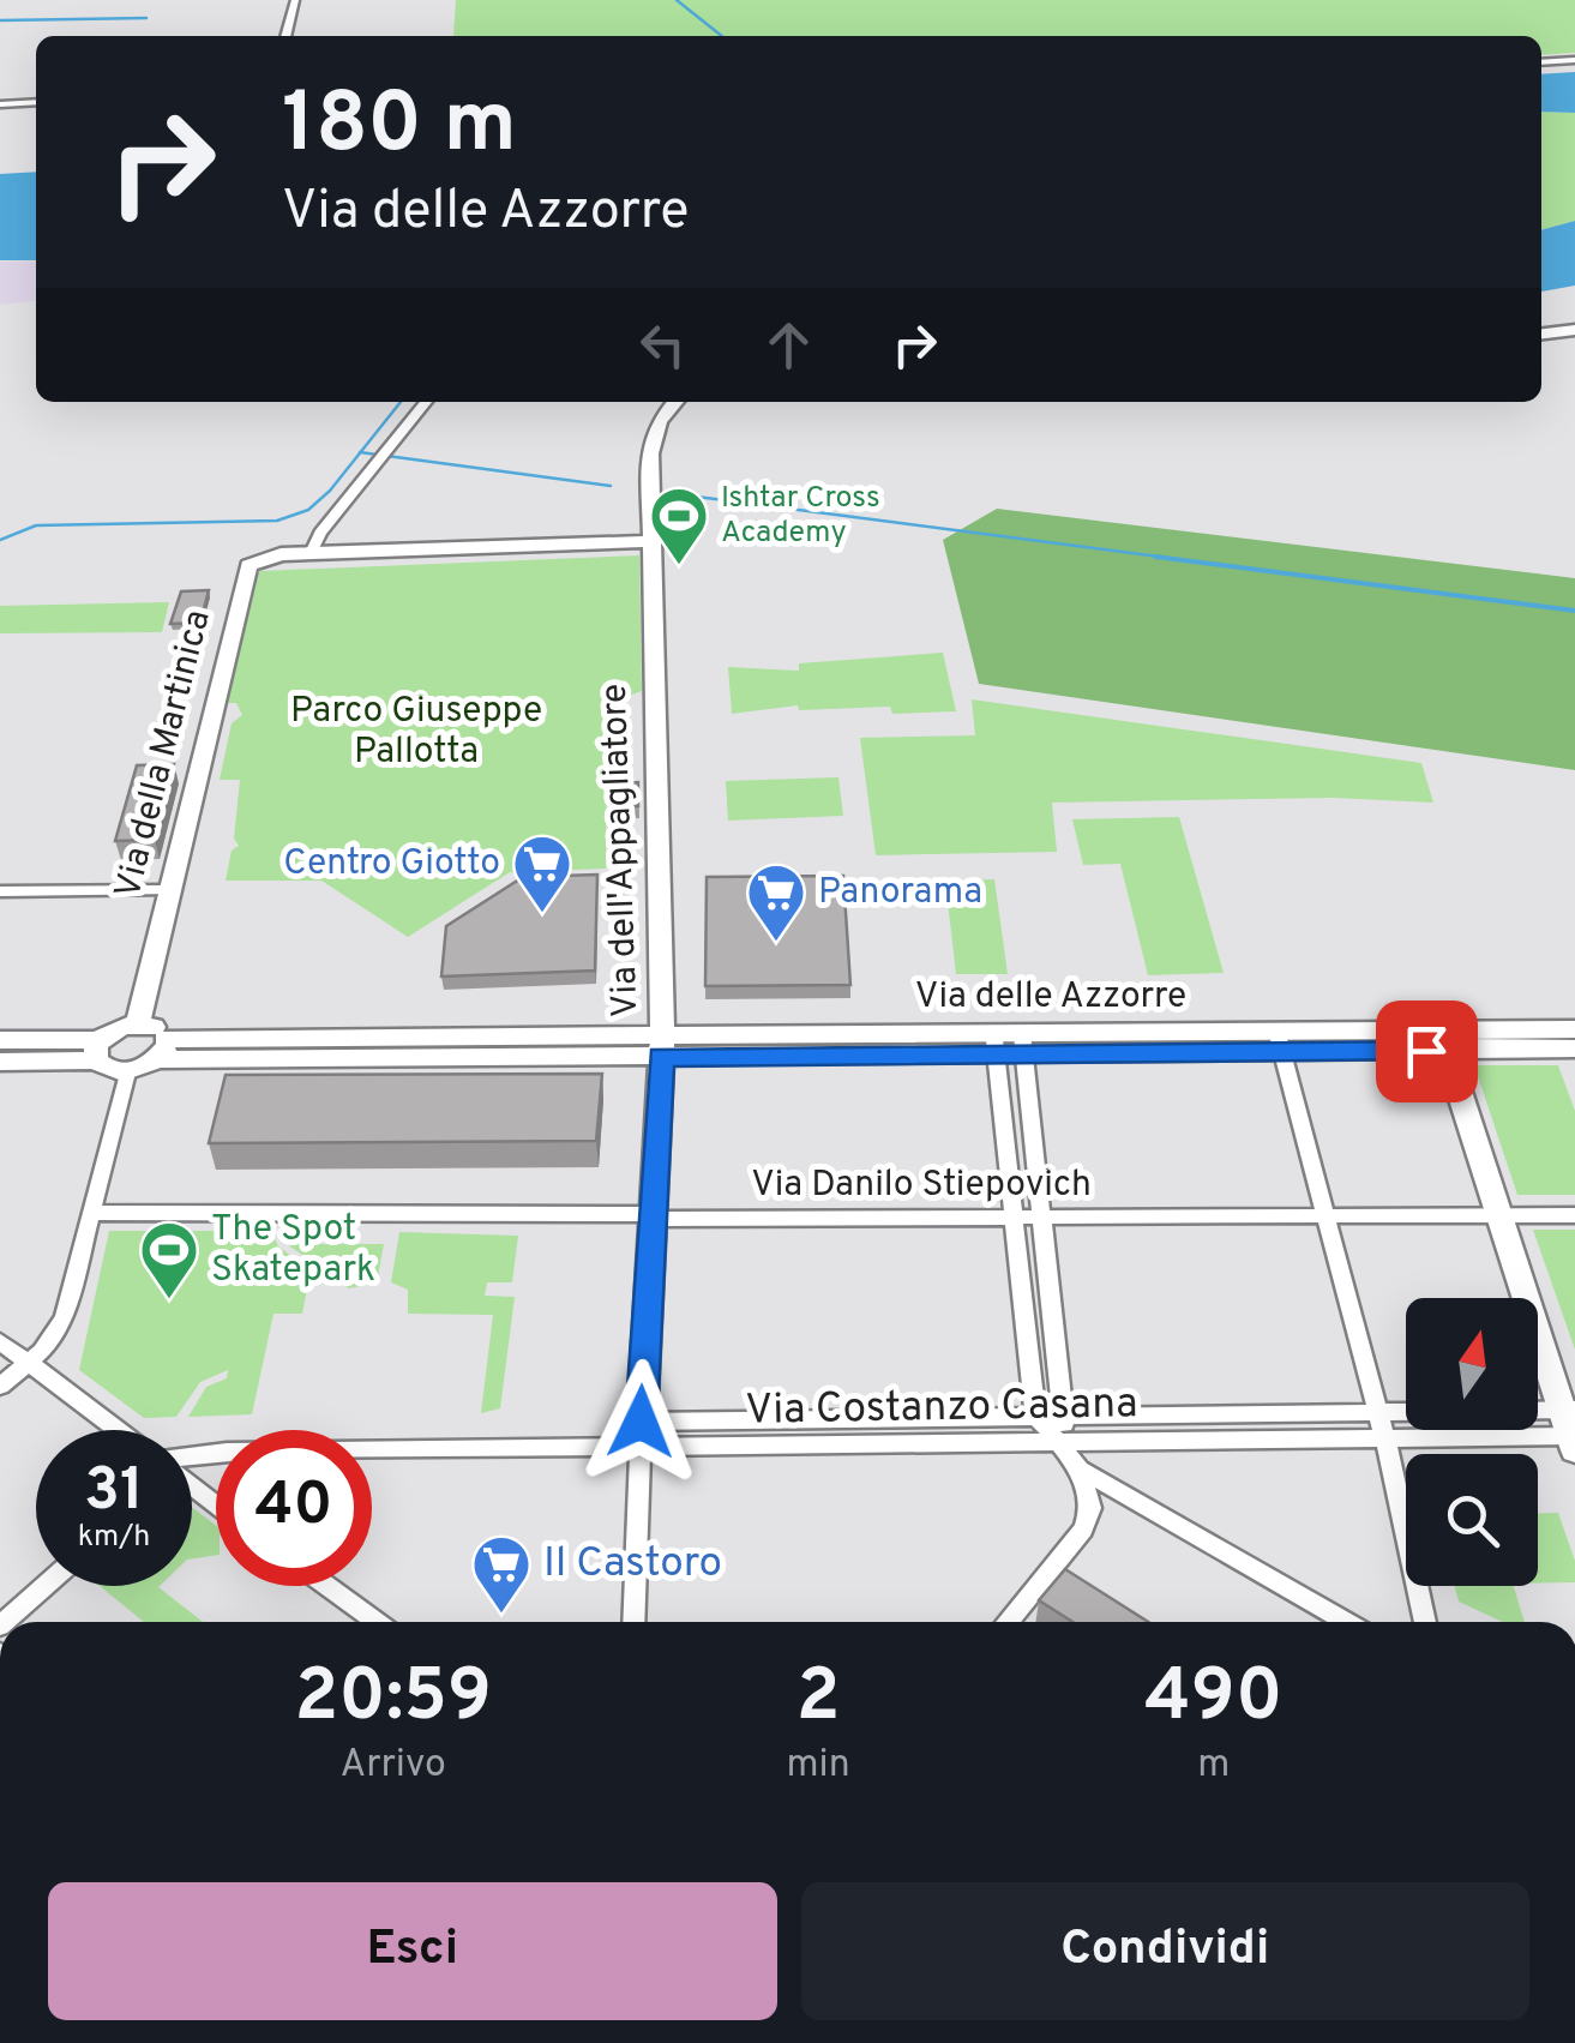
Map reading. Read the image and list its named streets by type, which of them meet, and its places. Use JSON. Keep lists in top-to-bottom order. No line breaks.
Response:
{"streets":{"street":["Via della Martinica","Via dell'Appagliatore","Via delle Azzorre","Via Danilo Stiepovich","Via Costanzo Casana"]},"crossings":[["Via della Martinica","Via dell'Appagliatore"],["Via dell'Appagliatore","Via delle Azzorre"],["Via dell'Appagliatore","Via Danilo Stiepovich"],["Via dell'Appagliatore","Via Costanzo Casana"]],"parks":["Parco Giuseppe Pallotta"],"places":{"sports":["Ishtar Cross Academy","The Spot Skatepark"],"supermarket":["Centro Giotto","Panorama","Il Castoro"]},"north":"top","page":{"turn":["180 m","Via delle Azzorre"],"speed":"31 km/h","limit":"40","eta":["20:59","Arrivo","2","min","490","m"],"buttons":["Esci","Condividi"]}}
